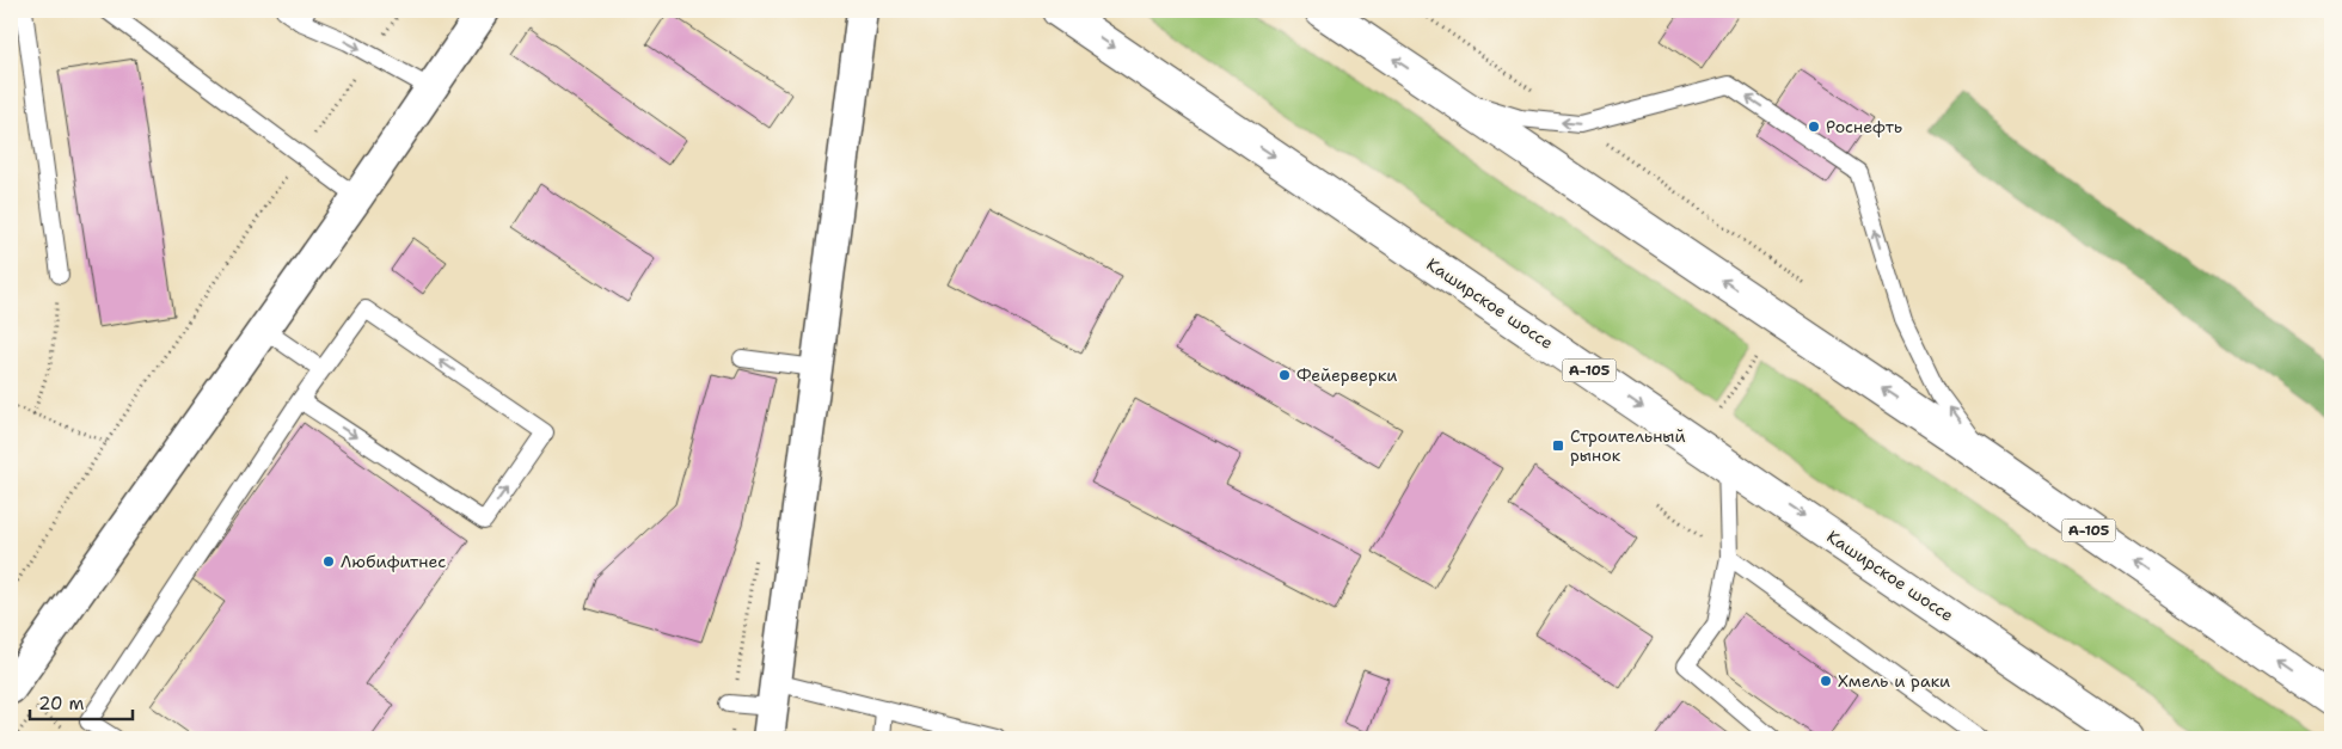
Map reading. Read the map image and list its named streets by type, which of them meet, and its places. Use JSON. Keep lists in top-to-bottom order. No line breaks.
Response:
{"streets":{"highway":["Каширское шоссе","А-105"]},"places":{"other":["Роснефть","Фейерверки","Любифитнес","Хмель и раки"],"transit":["Строительный рынок"]},"scale_bar":"20 m"}
